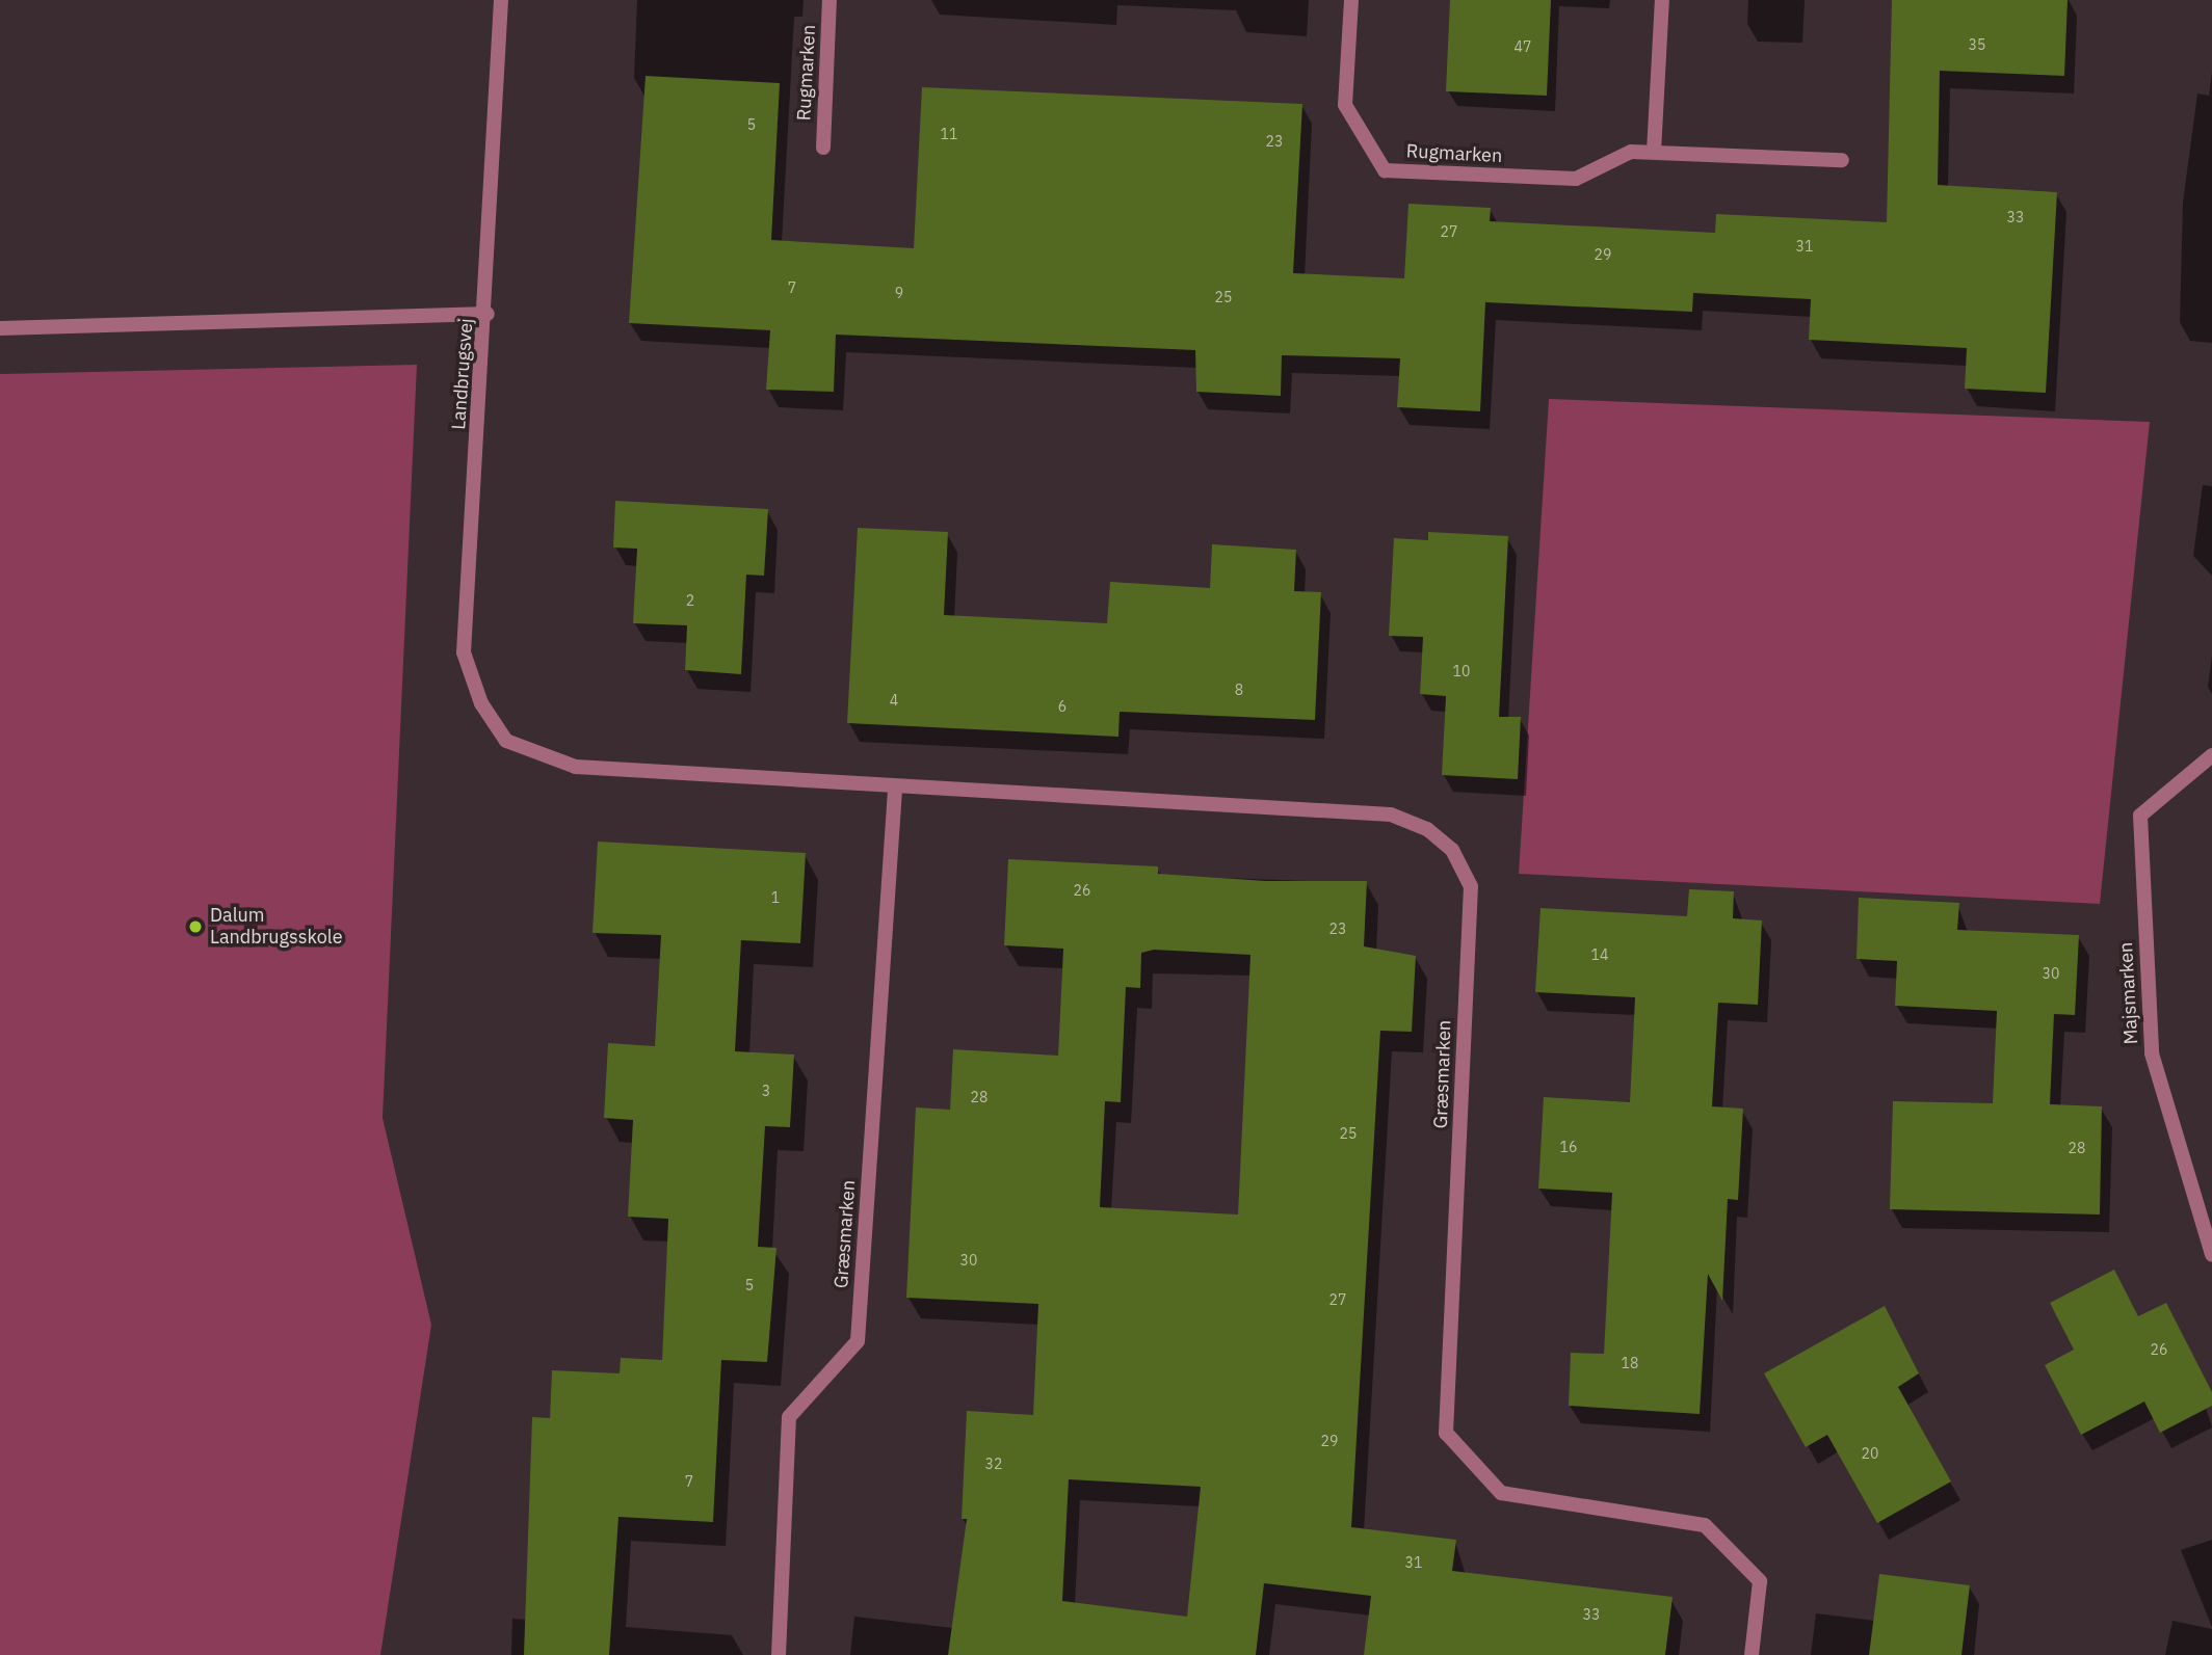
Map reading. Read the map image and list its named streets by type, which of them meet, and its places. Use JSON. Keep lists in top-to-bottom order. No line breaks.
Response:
{"streets":{"street":["Rugmarken","Landbrugsvej","Majsmarken","Græsmarken"]},"crossings":[["Landbrugsvej","Græsmarken"]],"places":["Dalum Landbrugsskole"],"house_numbers":["35","47","5","11","23","33","27","31","29","7","9","25","2","10","8","4","6","26","1","23","14","30","3","28","25","16","28","30","5","27","26","18","29","20","32","7","31","33"]}
